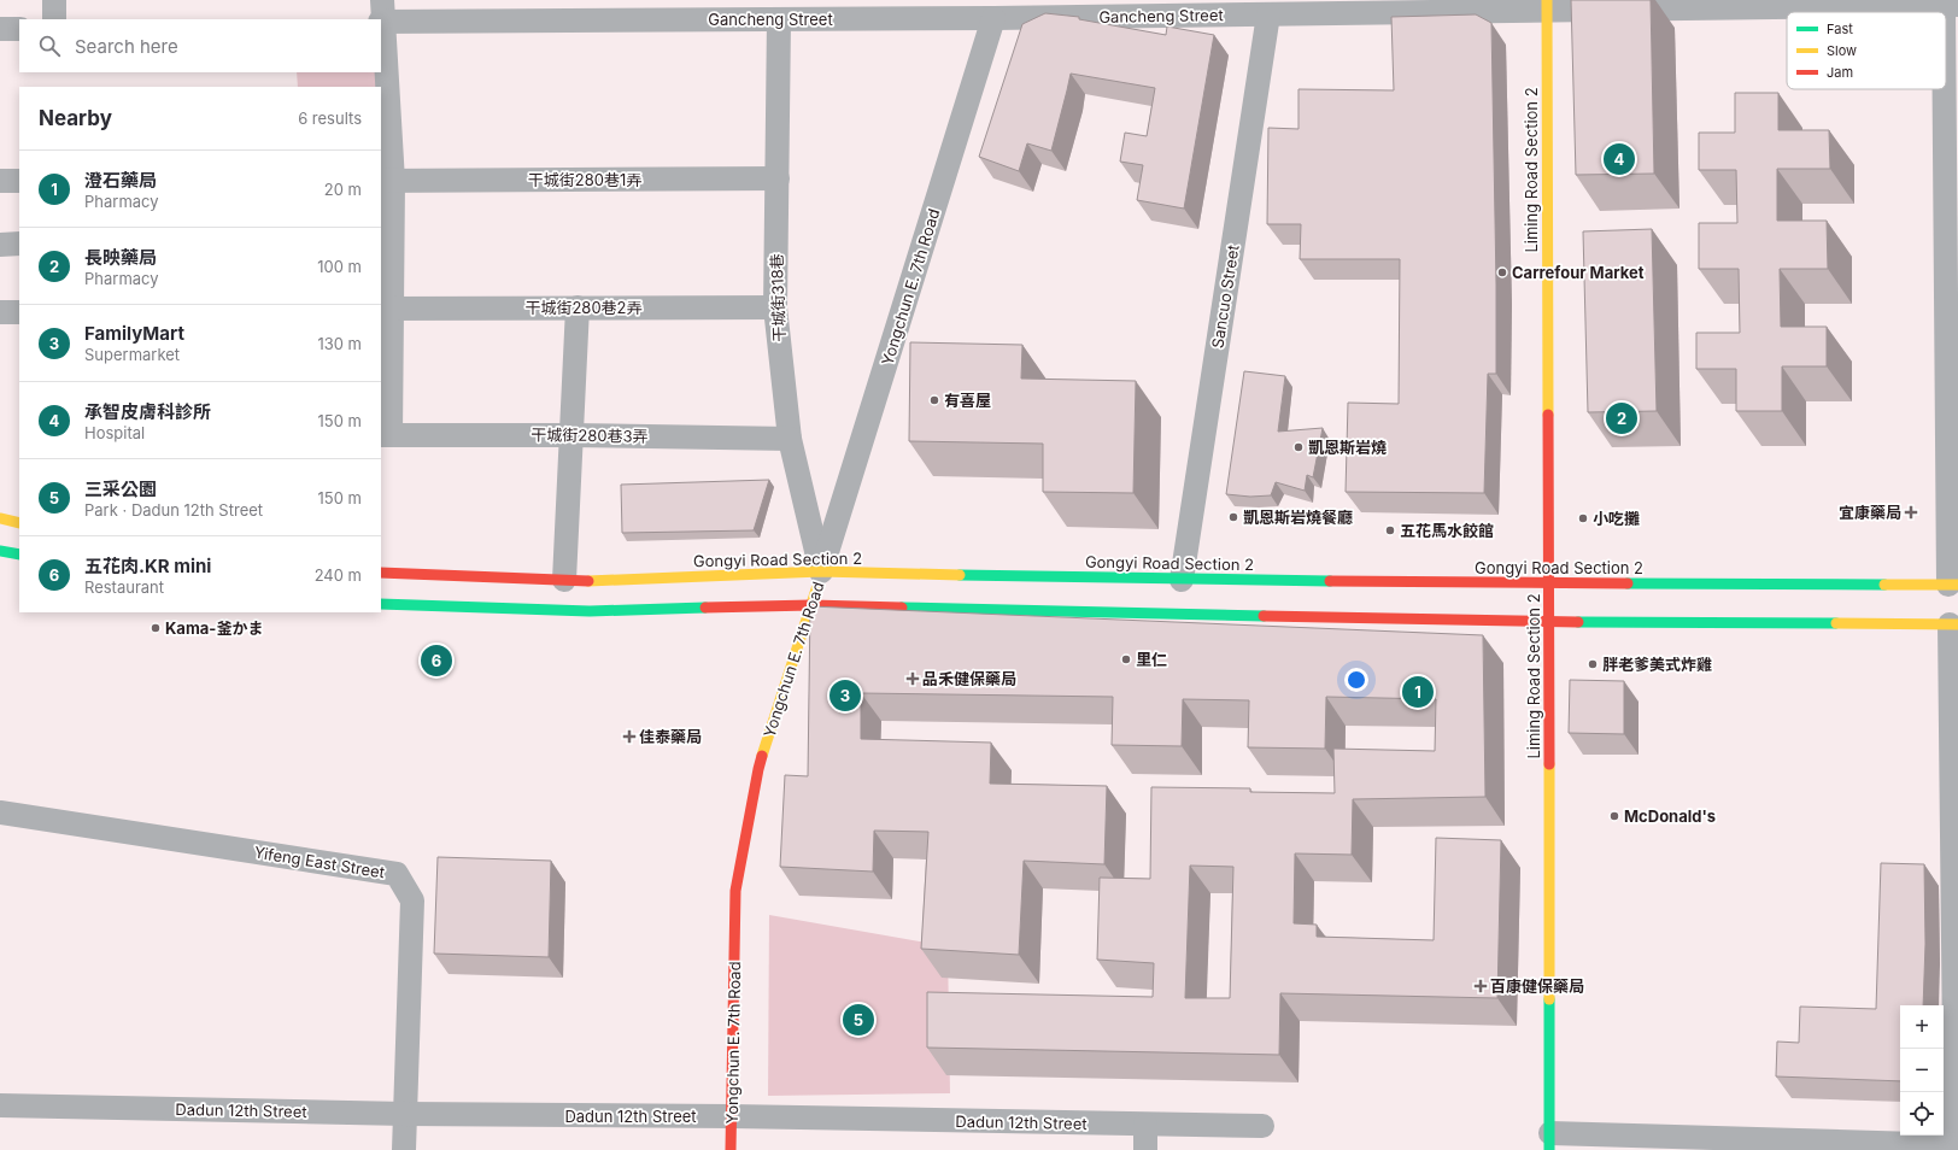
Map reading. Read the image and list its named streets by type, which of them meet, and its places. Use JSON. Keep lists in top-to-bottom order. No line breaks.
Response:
{"streets":{"main road":["Liming Road Section 2","Yongchun E. 7th Road","Gongyi Road Section 2"],"street":["Gancheng Street","干城街280巷1弄","Sancuo Street","干城街318巷","干城街280巷2弄","干城街280巷3弄","Yifeng East Street","Dadun 12th Street"]},"crossings":[["Gancheng Street","Liming Road Section 2"],["Gancheng Street","Yongchun E. 7th Road"],["Gancheng Street","Sancuo Street"],["Gancheng Street","干城街318巷"],["Liming Road Section 2","Gongyi Road Section 2"],["干城街280巷1弄","干城街318巷"],["Yongchun E. 7th Road","干城街318巷"],["Yongchun E. 7th Road","Gongyi Road Section 2"],["Yongchun E. 7th Road","Dadun 12th Street"],["Sancuo Street","Gongyi Road Section 2"],["干城街318巷","干城街280巷2弄"],["干城街318巷","干城街280巷3弄"],["干城街318巷","Gongyi Road Section 2"],["Yifeng East Street","Dadun 12th Street"]],"places":{"other":["Carrefour Market","有喜屋","凱恩斯岩燒","凱恩斯岩燒餐廳","小吃攤","五花馬水餃館","Kama-釜かま","里仁","胖老爹美式炸雞","McDonald's"],"health":["宜康藥局","品禾健保藥局","佳泰藥局","百康健保藥局"]},"legend":["Fast","Slow","Jam"],"page":{"search":"Search here","heading":["Nearby","6 results"],"pins":["4","2","6","1","3","5"],"list":[{"mark":"1","name":"澄石藥局","note":"Pharmacy","value":"20 m"},{"mark":"2","name":"長映藥局","note":"Pharmacy","value":"100 m"},{"mark":"3","name":"FamilyMart","note":"Supermarket","value":"130 m"},{"mark":"4","name":"承智皮膚科診所","note":"Hospital","value":"150 m"},{"mark":"5","name":"三采公園","note":"Park · Dadun 12th Street","value":"150 m"},{"mark":"6","name":"五花肉.KR mini","note":"Restaurant","value":"240 m"}],"map_buttons":["+","−"]}}
